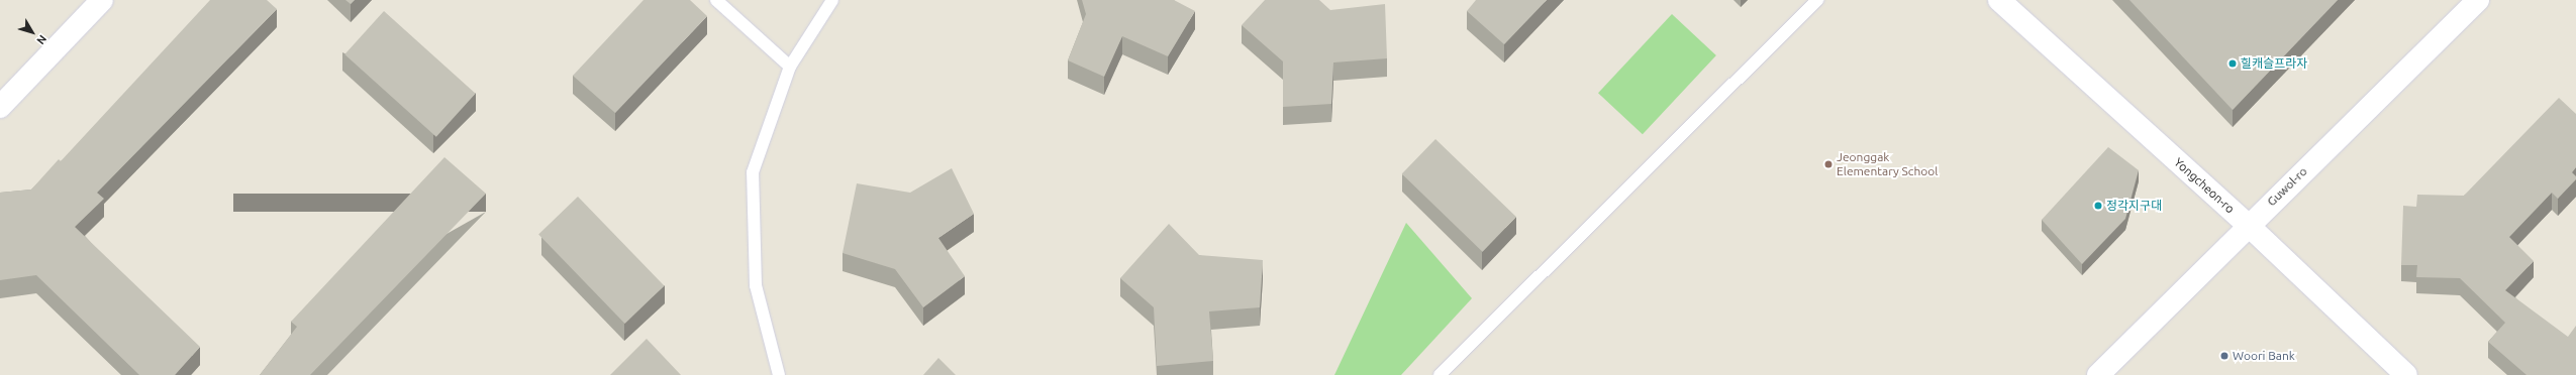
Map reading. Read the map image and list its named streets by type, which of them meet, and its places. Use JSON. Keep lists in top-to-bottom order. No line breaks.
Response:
{"streets":{"street":["Yongcheon-ro","Guwol-ro"]},"crossings":[["Yongcheon-ro","Guwol-ro"]],"places":["힐캐슬프라자","Jeonggak Elementary School","정각지구대","Woori Bank"],"north":"bottom right"}
